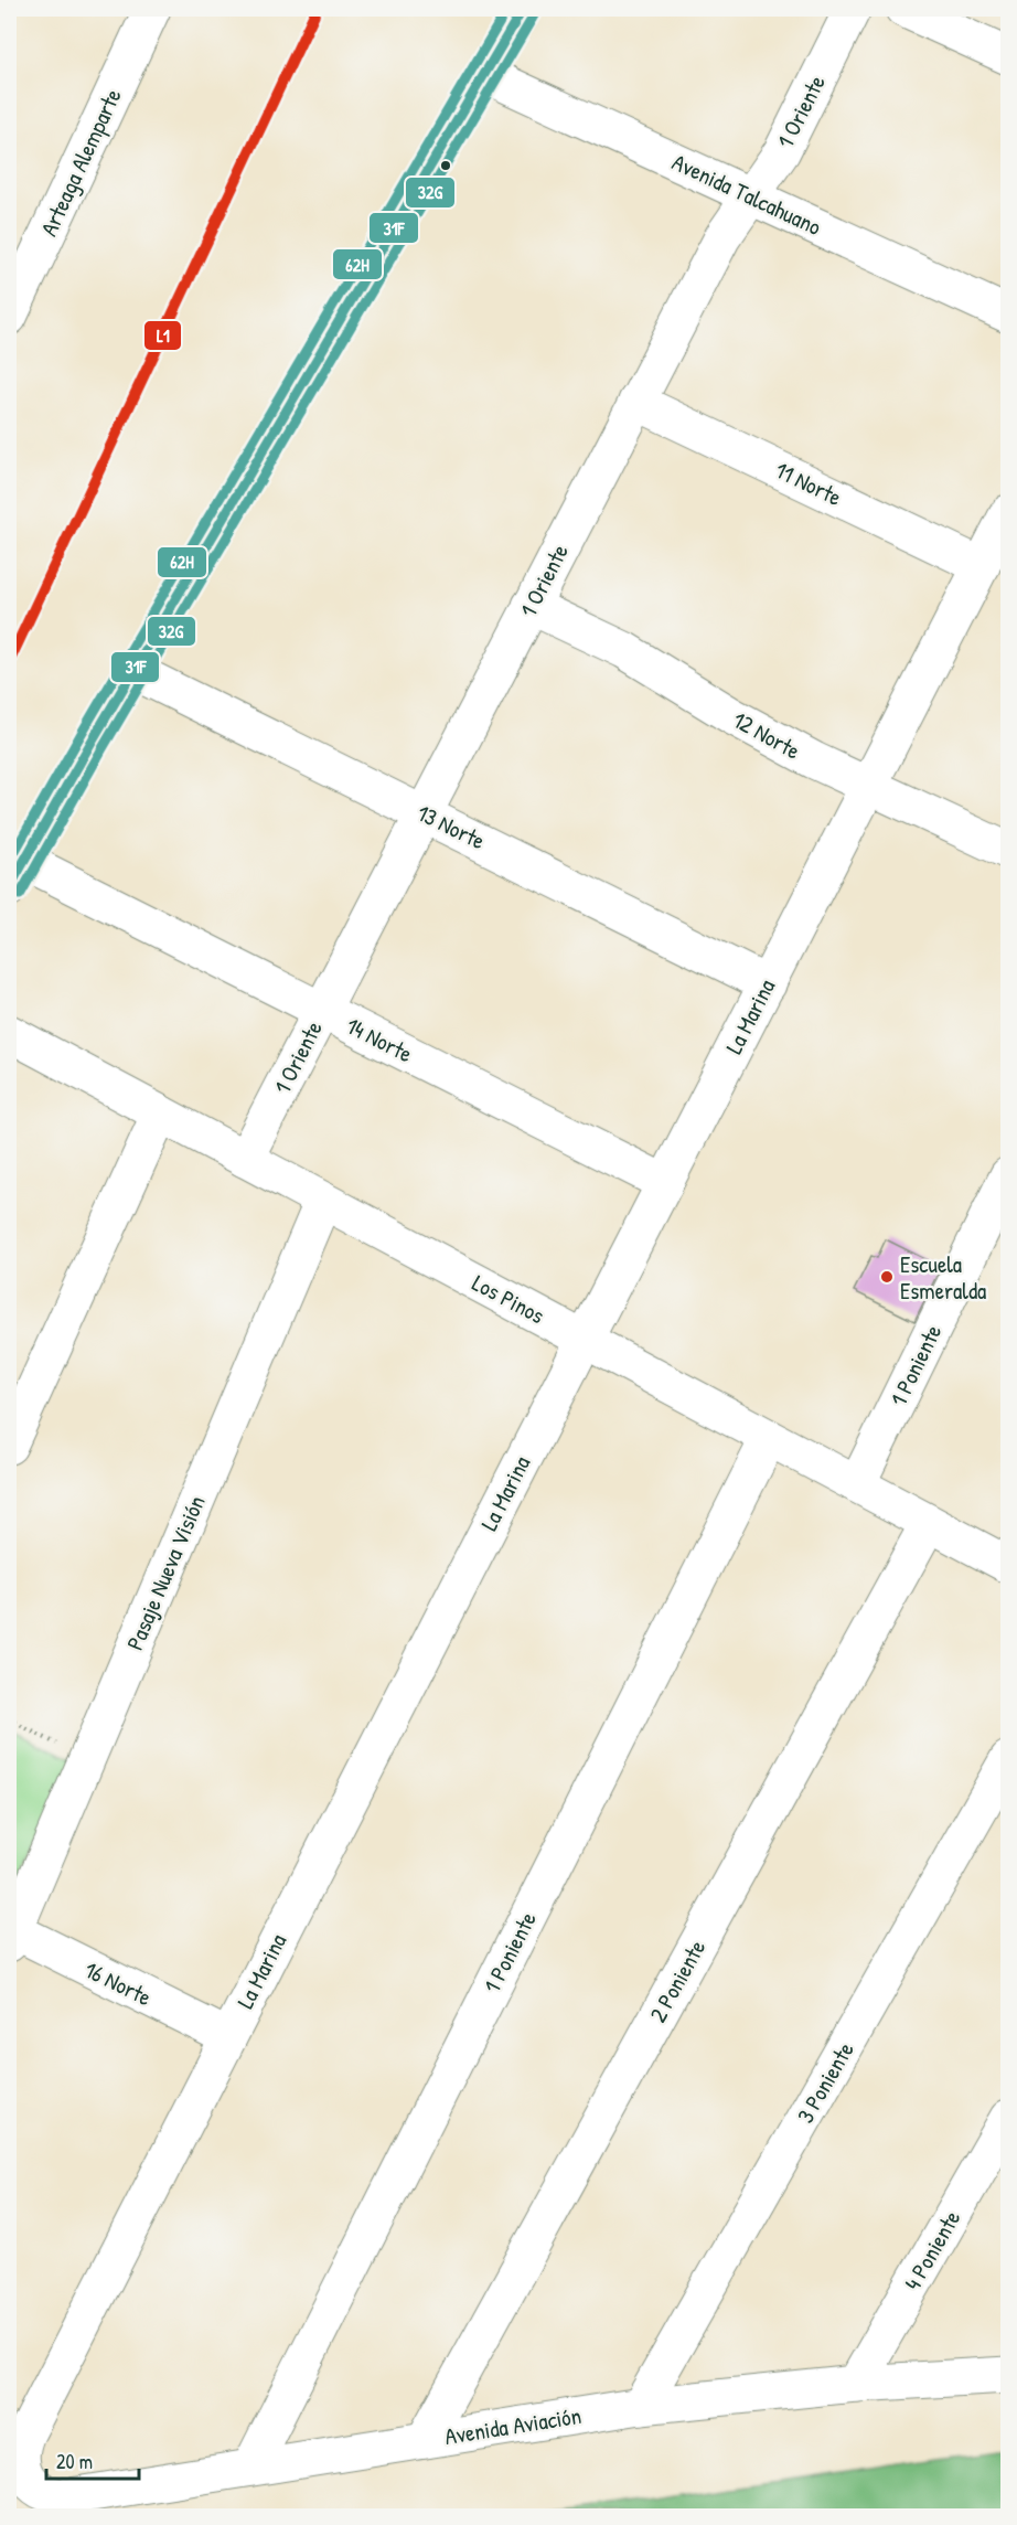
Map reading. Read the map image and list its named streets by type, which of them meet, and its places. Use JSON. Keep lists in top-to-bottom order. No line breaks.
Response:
{"streets":{"street":["1 Oriente","Arteaga Alemparte","Avenida Talcahuano","11 Norte","12 Norte","13 Norte","La Marina","14 Norte","Los Pinos","1 Poniente","Pasaje Nueva Visión","2 Poniente","16 Norte","3 Poniente","4 Poniente","Avenida Aviación"]},"crossings":[["1 Oriente","Avenida Talcahuano"],["1 Oriente","11 Norte"],["1 Oriente","12 Norte"],["1 Oriente","13 Norte"],["1 Oriente","14 Norte"],["1 Oriente","Los Pinos"],["11 Norte","La Marina"],["12 Norte","La Marina"],["13 Norte","La Marina"],["La Marina","14 Norte"],["La Marina","Los Pinos"],["La Marina","16 Norte"],["La Marina","Avenida Aviación"],["Los Pinos","1 Poniente"],["Los Pinos","Pasaje Nueva Visión"],["Los Pinos","2 Poniente"],["1 Poniente","Avenida Aviación"],["Pasaje Nueva Visión","16 Norte"],["2 Poniente","Avenida Aviación"],["3 Poniente","Avenida Aviación"],["4 Poniente","Avenida Aviación"]],"places":["Escuela Esmeralda"],"lines":["transit line L1","transit line 31F","transit line 62H","transit line 32G"],"scale_bar":"20 m"}
